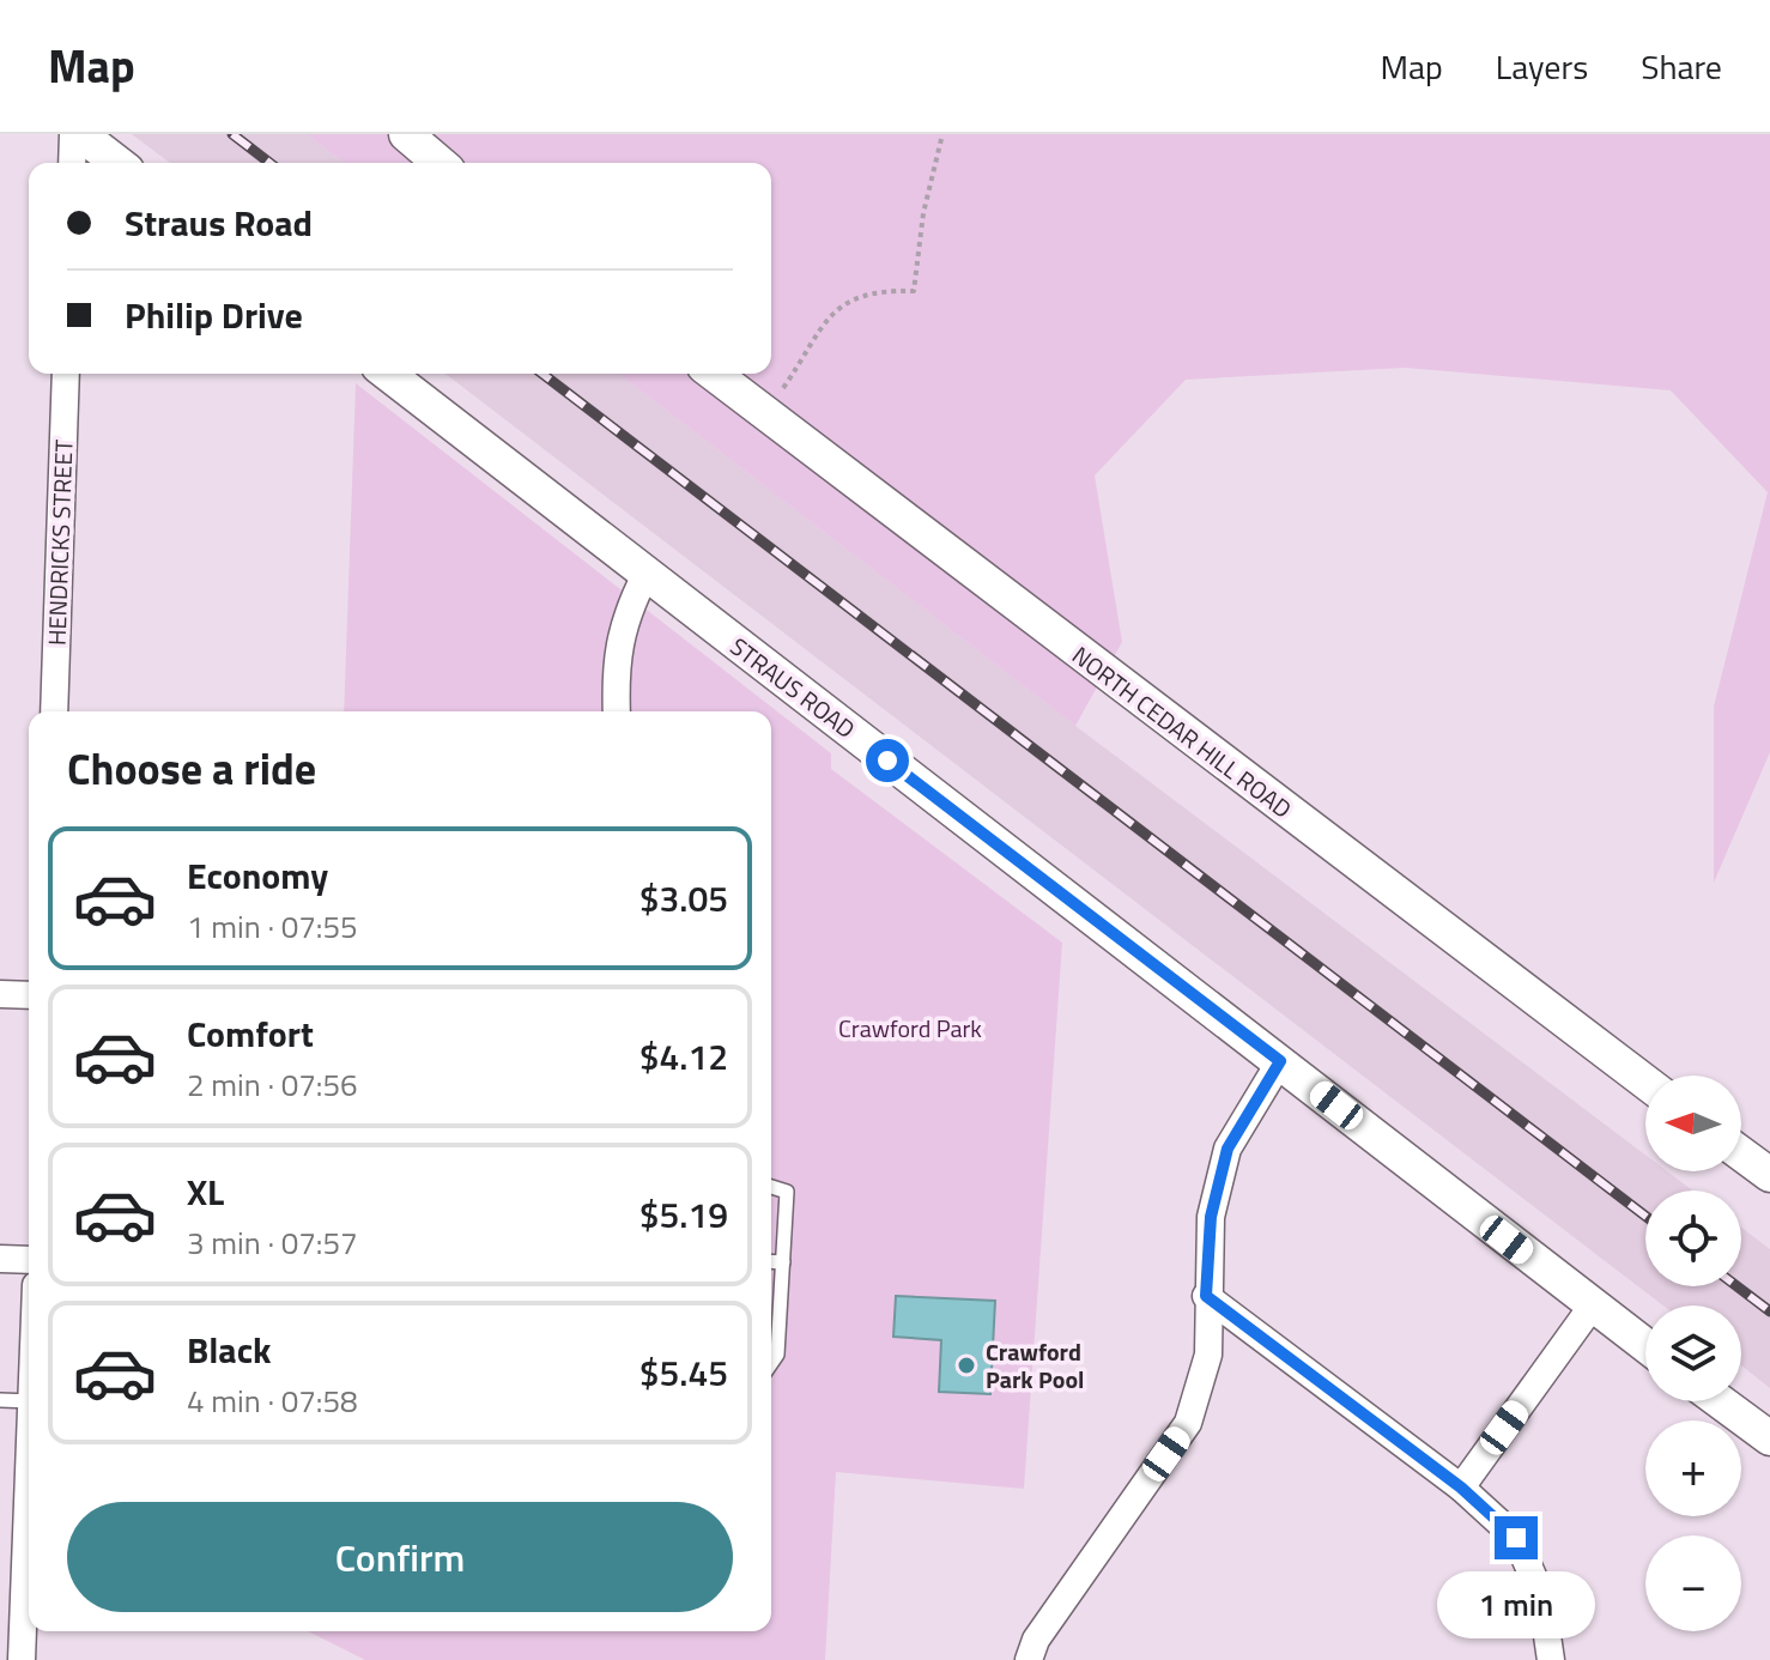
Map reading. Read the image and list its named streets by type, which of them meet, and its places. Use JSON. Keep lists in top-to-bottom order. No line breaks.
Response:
{"streets":{"street":["HENDRICKS STREET","STRAUS ROAD","NORTH CEDAR HILL ROAD"]},"parks":["Crawford Park"],"places":["Crawford Park Pool"],"north":"left","page":{"header":"Map","nav":["Map","Layers","Share"],"banner":["Straus Road","Philip Drive"],"heading":"Choose a ride","list":[{"name":"Economy","note":"1 min · 07:55","value":"$3.05"},{"name":"Comfort","note":"2 min · 07:56","value":"$4.12"},{"name":"XL","note":"3 min · 07:57","value":"$5.19"},{"name":"Black","note":"4 min · 07:58","value":"$5.45"}],"map_buttons":["+","−"],"buttons":"Confirm","bubble":"1 min"}}
